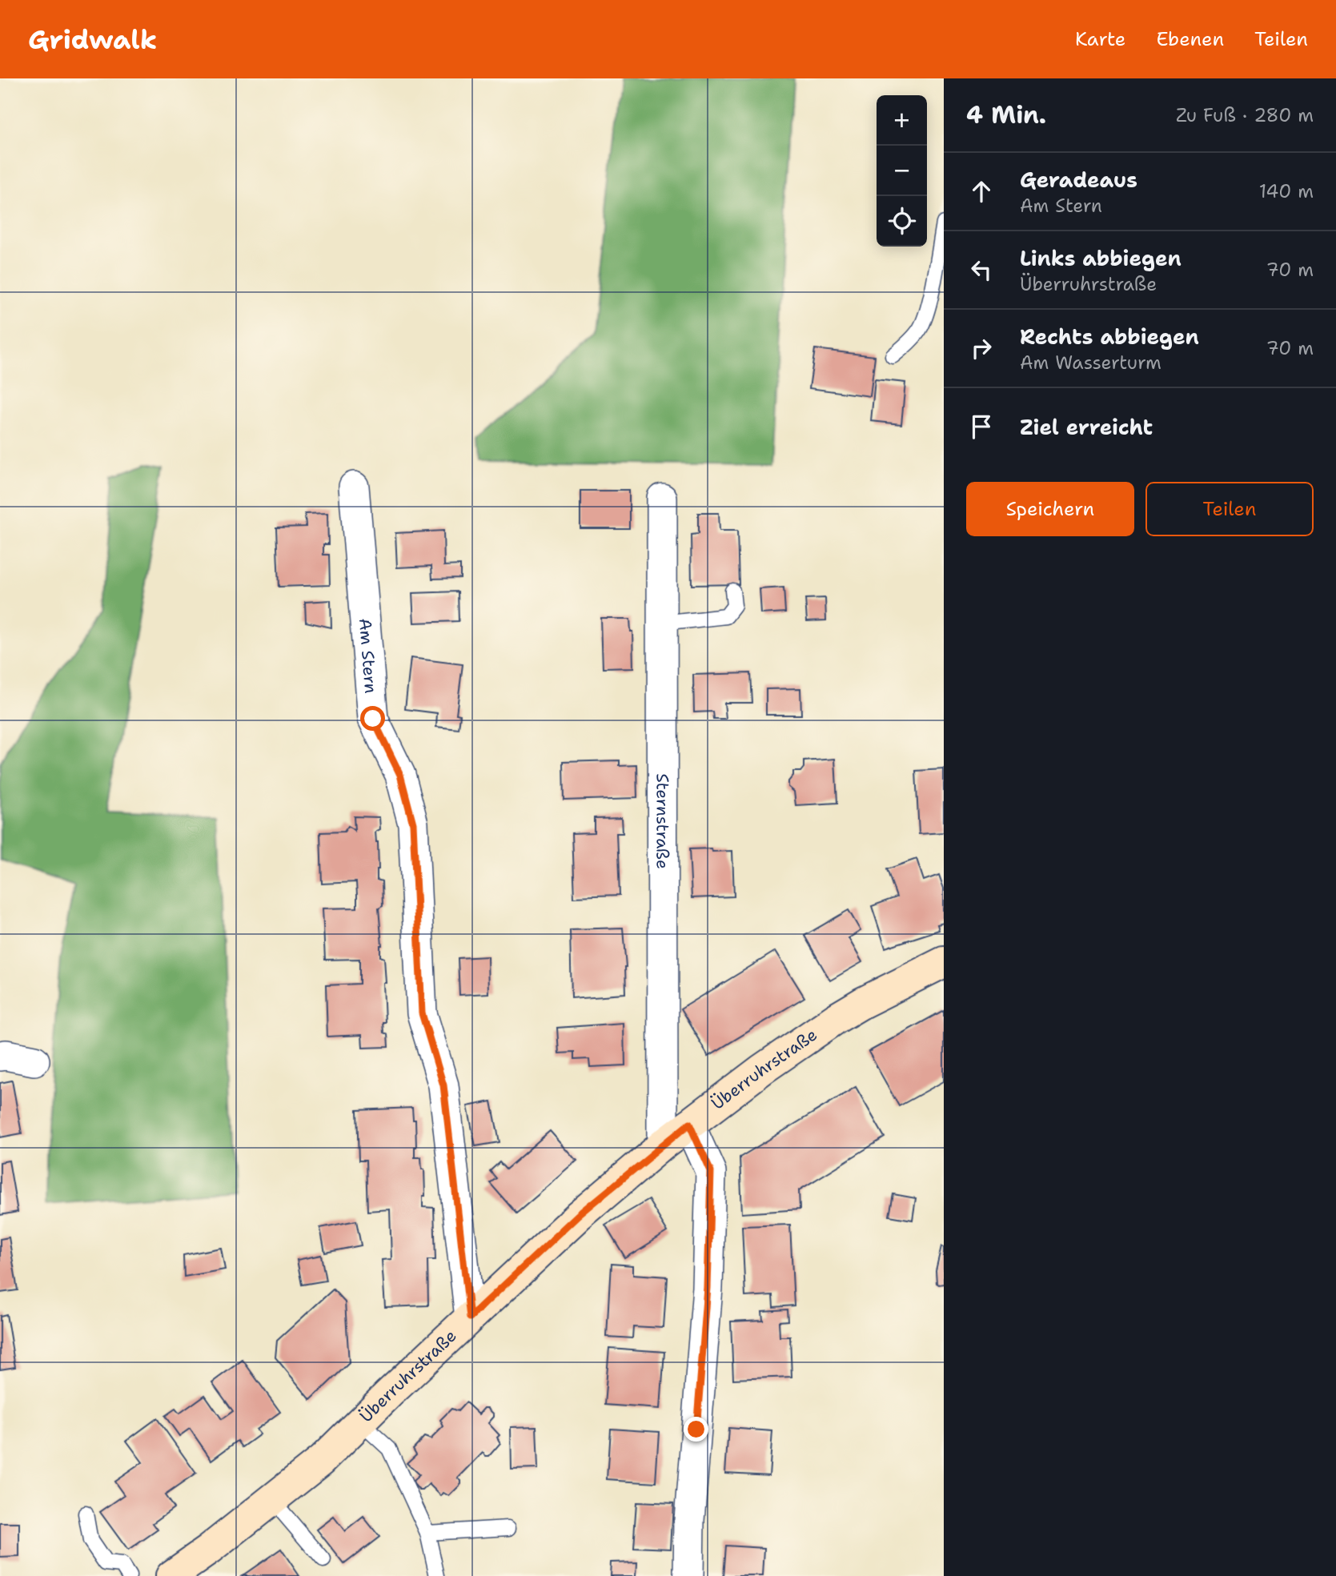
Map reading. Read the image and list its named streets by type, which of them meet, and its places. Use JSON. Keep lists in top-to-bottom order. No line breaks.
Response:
{"streets":{"main road":["Überruhrstraße"],"street":["Am Stern","Sternstraße"]},"crossings":[["Am Stern","Überruhrstraße"],["Sternstraße","Überruhrstraße"]],"page":{"header":"Gridwalk","nav":["Karte","Ebenen","Teilen"],"heading":["4 Min.","Zu Fuß · 280 m"],"map_buttons":["+","−"],"list":[["Geradeaus","Am Stern","140 m"],["Links abbiegen","Überruhrstraße","70 m"],["Rechts abbiegen","Am Wasserturm","70 m"],"Ziel erreicht"],"buttons":["Speichern","Teilen"]}}
